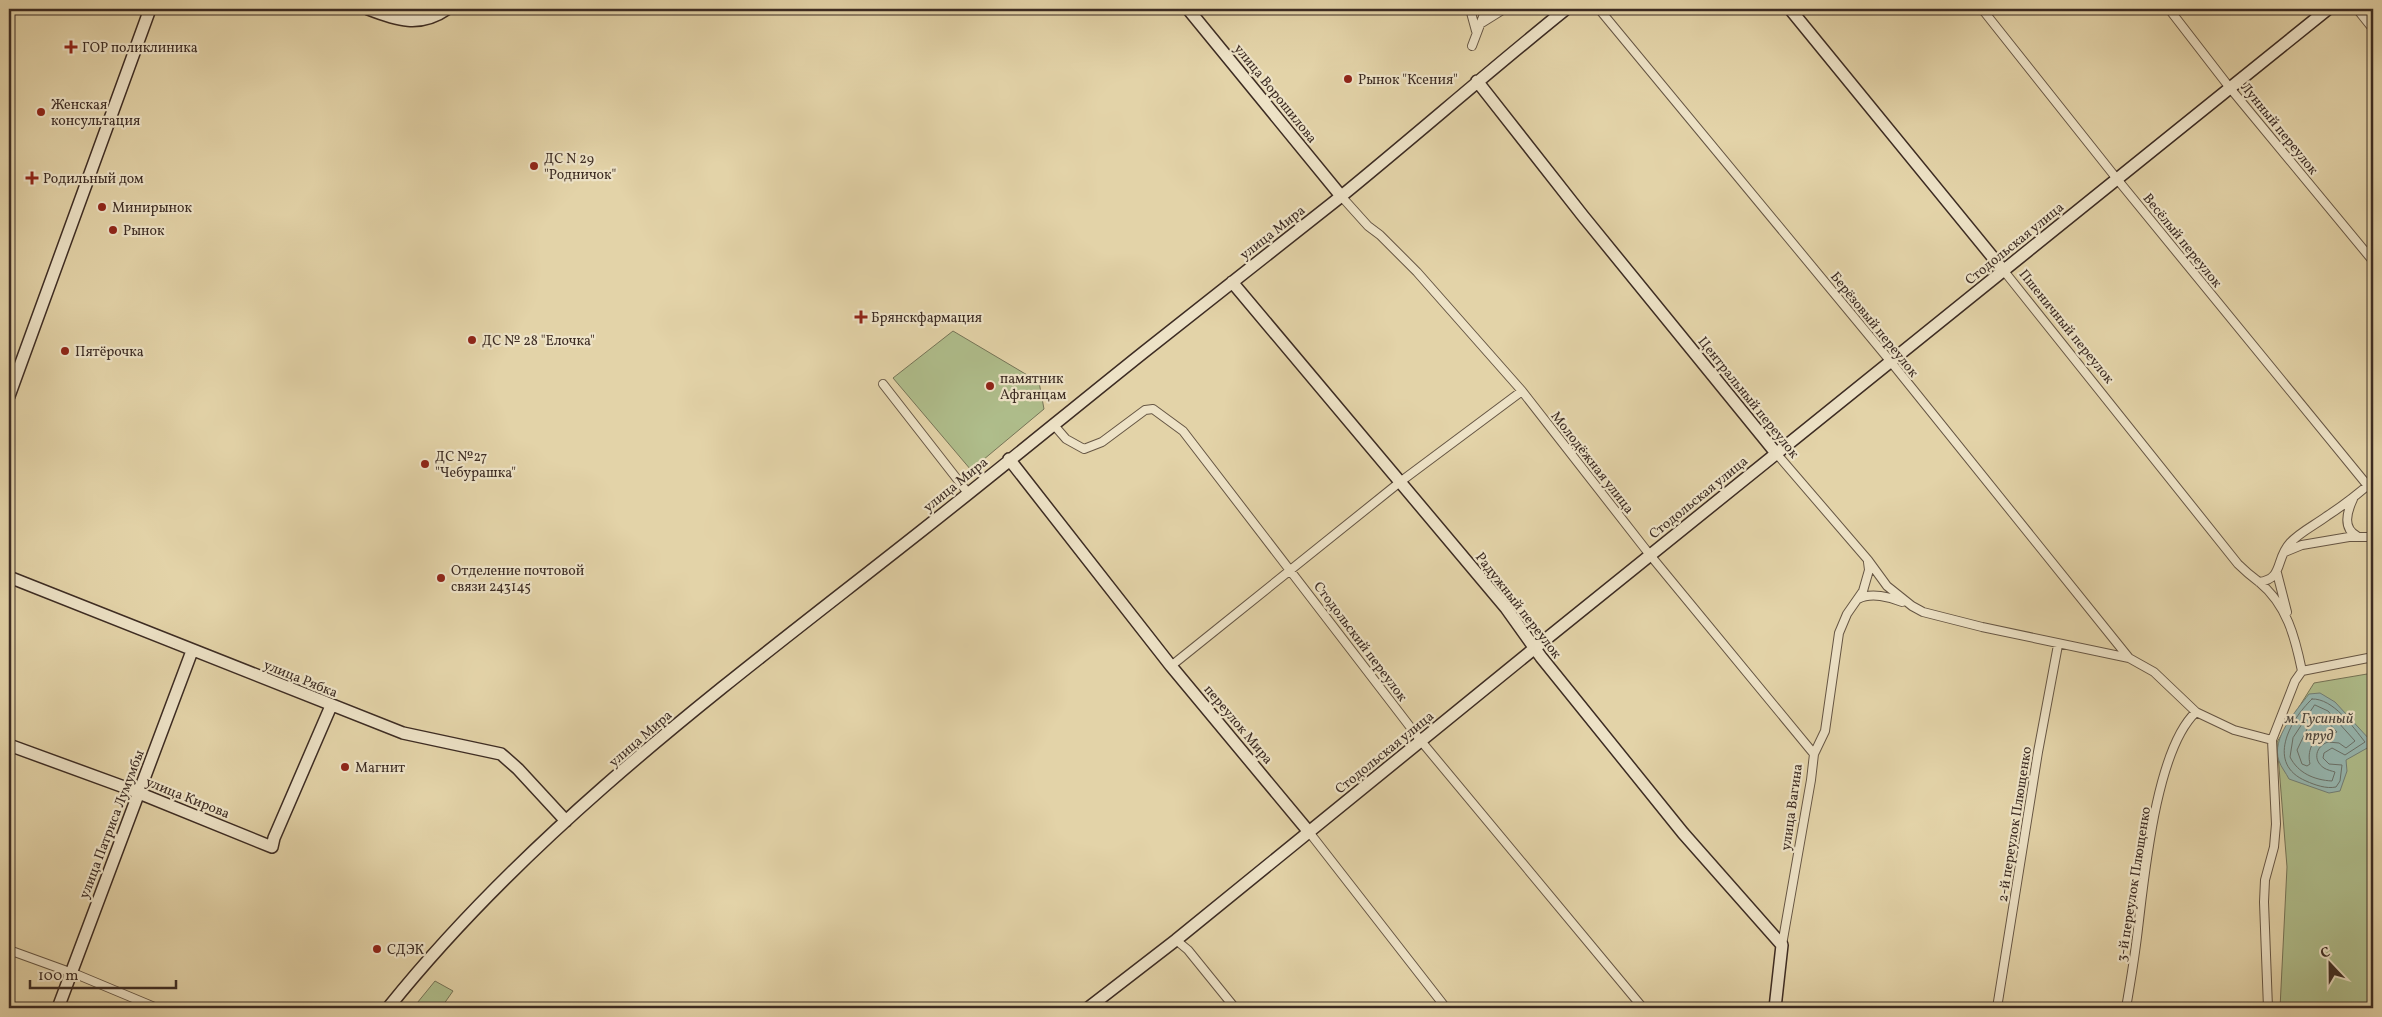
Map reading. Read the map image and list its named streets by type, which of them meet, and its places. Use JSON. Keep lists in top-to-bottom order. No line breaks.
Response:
{"streets":{"street":["улица Ворошилова","Лунный переулок","улица Мира","Весёлый переулок","Стодольская улица","Берёзовый переулок","Пшеничный переулок","Центральный переулок","Молодёжная улица","Радужный переулок","Стодольский переулок","улица Рябка","переулок Мира","улица Кирова","улица Вагина","улица Патриса Лумумбы","2-й переулок Плющенко","3-й переулок Плющенко"]},"crossings":[["улица Ворошилова","улица Мира"],["улица Ворошилова","Молодёжная улица"],["Лунный переулок","Стодольская улица"],["улица Мира","Центральный переулок"],["улица Мира","Молодёжная улица"],["улица Мира","Радужный переулок"],["улица Мира","Стодольский переулок"],["улица Мира","улица Рябка"],["улица Мира","переулок Мира"],["Весёлый переулок","Стодольская улица"],["Стодольская улица","Берёзовый переулок"],["Стодольская улица","Пшеничный переулок"],["Стодольская улица","Центральный переулок"],["Стодольская улица","Молодёжная улица"],["Стодольская улица","Радужный переулок"],["Стодольская улица","Стодольский переулок"],["Стодольская улица","переулок Мира"],["Берёзовый переулок","Центральный переулок"],["Центральный переулок","улица Вагина"],["Центральный переулок","2-й переулок Плющенко"],["Молодёжная улица","улица Вагина"],["Радужный переулок","улица Вагина"],["улица Рябка","улица Кирова"],["улица Рябка","улица Патриса Лумумбы"],["улица Кирова","улица Патриса Лумумбы"]],"water":["м. Гусиный пруд"],"places":{"health":["ГОР поликлиника","Родильный дом","Брянскфармация"],"other":["Рынок \"Ксения\"","Женская консультация","ДС N 29 \"Родничок\"","Минирынок","Рынок","ДС № 28 \"Елочка\"","Пятёрочка","памятник Афганцам","ДС №27 \"Чебурашка\"","Отделение почтовой связи 243145","Магнит","СДЭК"]},"scale_bar":"100 m","north":"top"}
